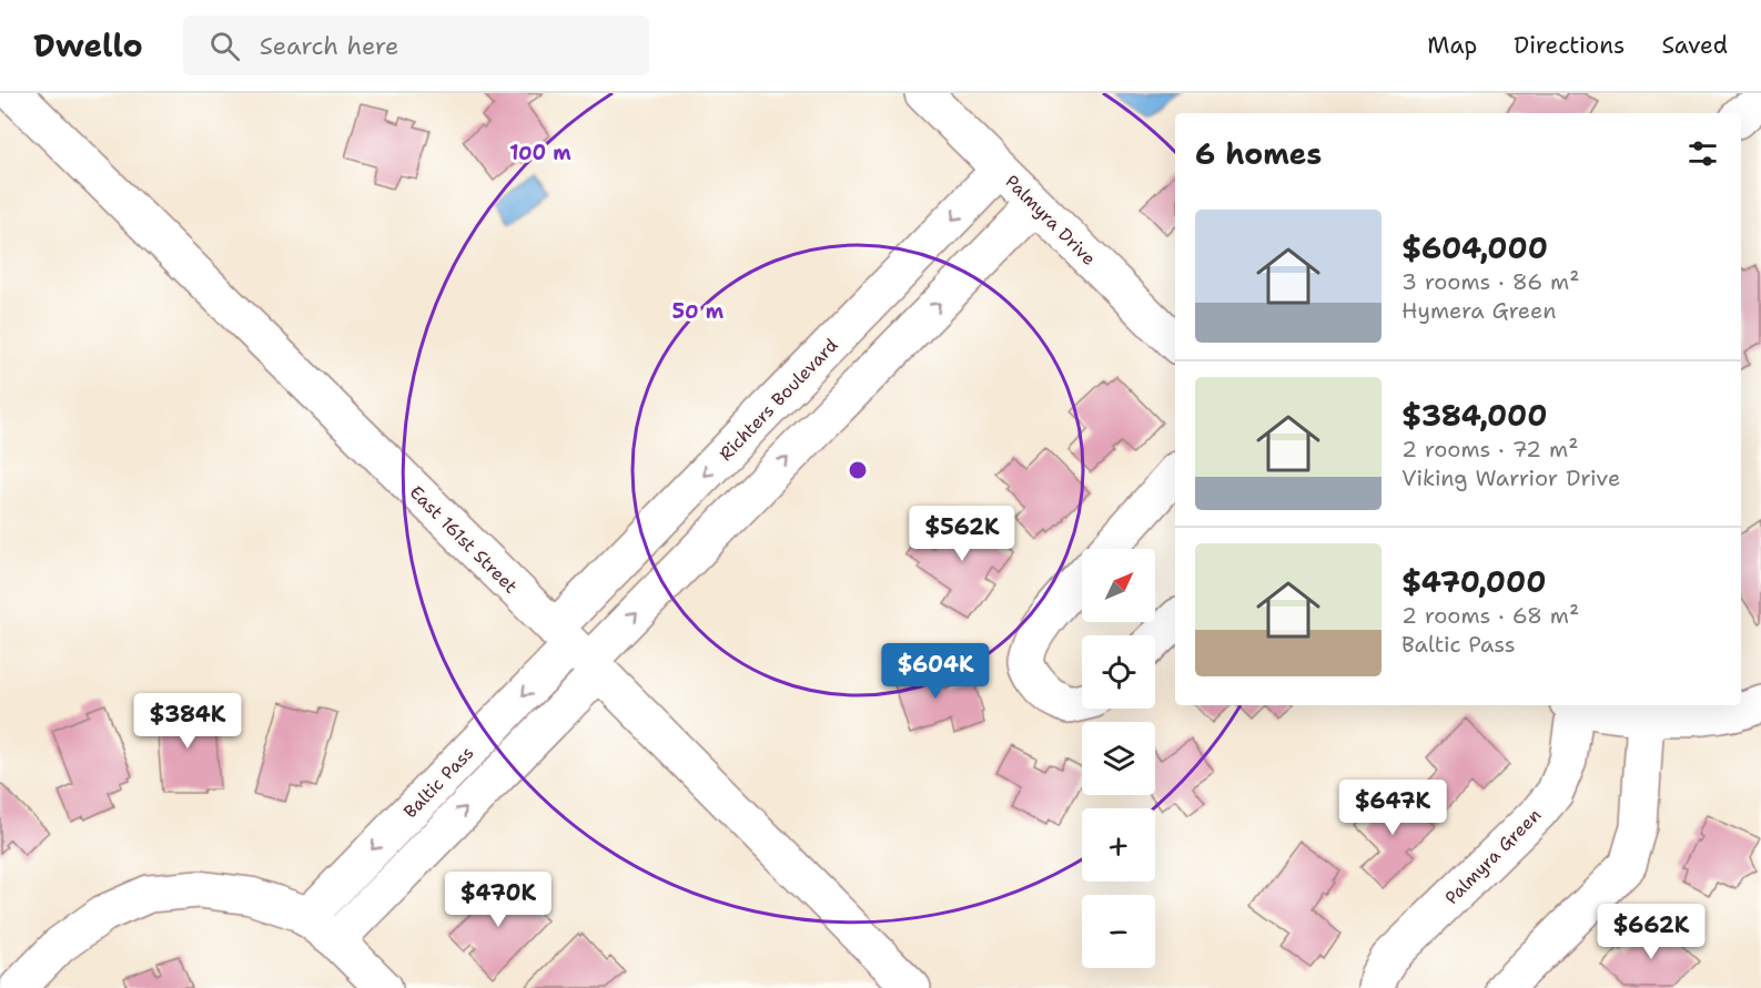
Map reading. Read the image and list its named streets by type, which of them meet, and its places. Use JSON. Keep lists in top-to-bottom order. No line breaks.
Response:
{"streets":{"street":["Palmyra Drive","Richters Boulevard","East 161st Street","Baltic Pass","Palmyra Green"]},"crossings":[["Palmyra Drive","Richters Boulevard"],["Richters Boulevard","East 161st Street"],["Richters Boulevard","Baltic Pass"],["East 161st Street","Baltic Pass"]],"north":"top right","page":{"header":"Dwello","search":"Search here","nav":["Map","Directions","Saved"],"heading":"6 homes","list":[{"name":"$604,000","note":"3 rooms · 86 m² · Hymera Green"},{"name":"$384,000","note":"2 rooms · 72 m² · Viking Warrior Drive"},{"name":"$470,000","note":"2 rooms · 68 m² · Baltic Pass"}],"price":["$562K","$604K","$384K","$647K","$470K","$662K"],"map_buttons":["+","−"]},"rings":["100 m","50 m"]}
